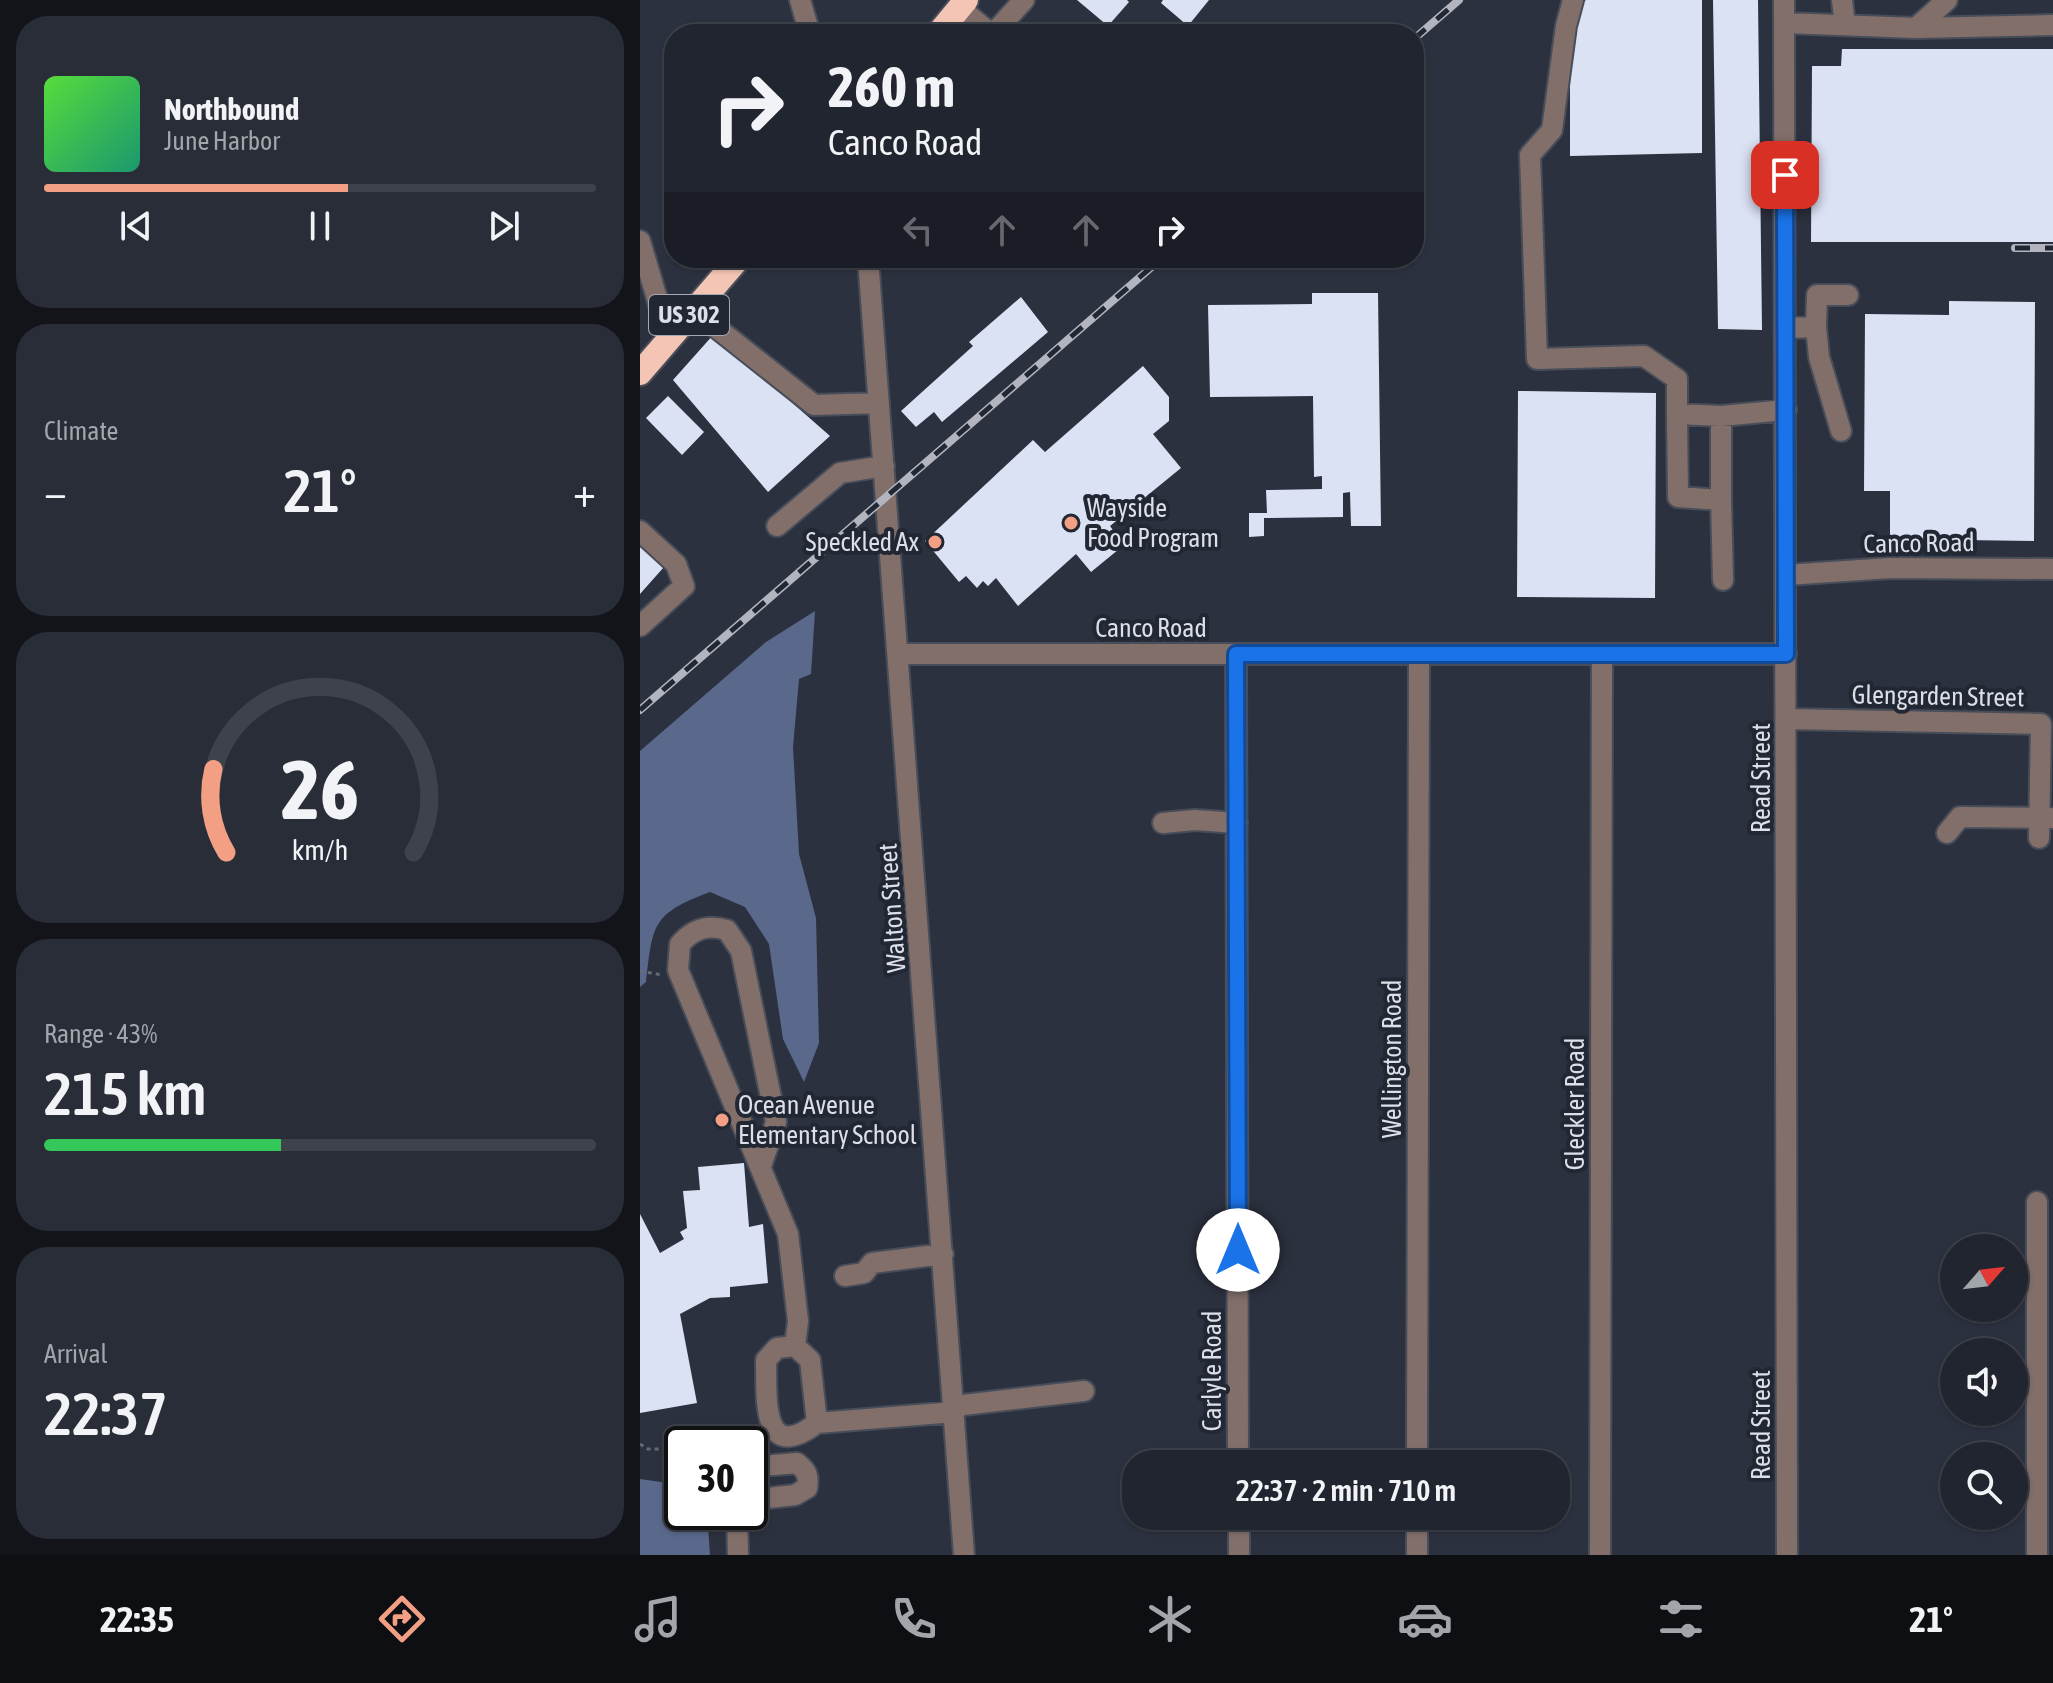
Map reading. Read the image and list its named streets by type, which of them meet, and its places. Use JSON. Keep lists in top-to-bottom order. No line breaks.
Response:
{"streets":{"highway":["US 302"],"street":["Canco Road","Glengarden Street","Read Street","Walton Street","Wellington Road","Gleckler Road","Carlyle Road"]},"crossings":[["Canco Road","Read Street"],["Canco Road","Walton Street"],["Canco Road","Wellington Road"],["Canco Road","Gleckler Road"],["Canco Road","Carlyle Road"],["Glengarden Street","Read Street"]],"places":["Wayside Food Program","Speckled Ax","Ocean Avenue Elementary School"],"north":"top right","page":{"turn":["260 m","Canco Road"],"song":["Northbound","June Harbor"],"tile":["Climate",["Range · 43%","215 km"],["Arrival","22:37"]],"heat":["−","21°","+"],"limit":"30","trip":"22:37 · 2 min · 710 m","tabs":["22:35","21°"],"gauge":["26","km/h"]}}
